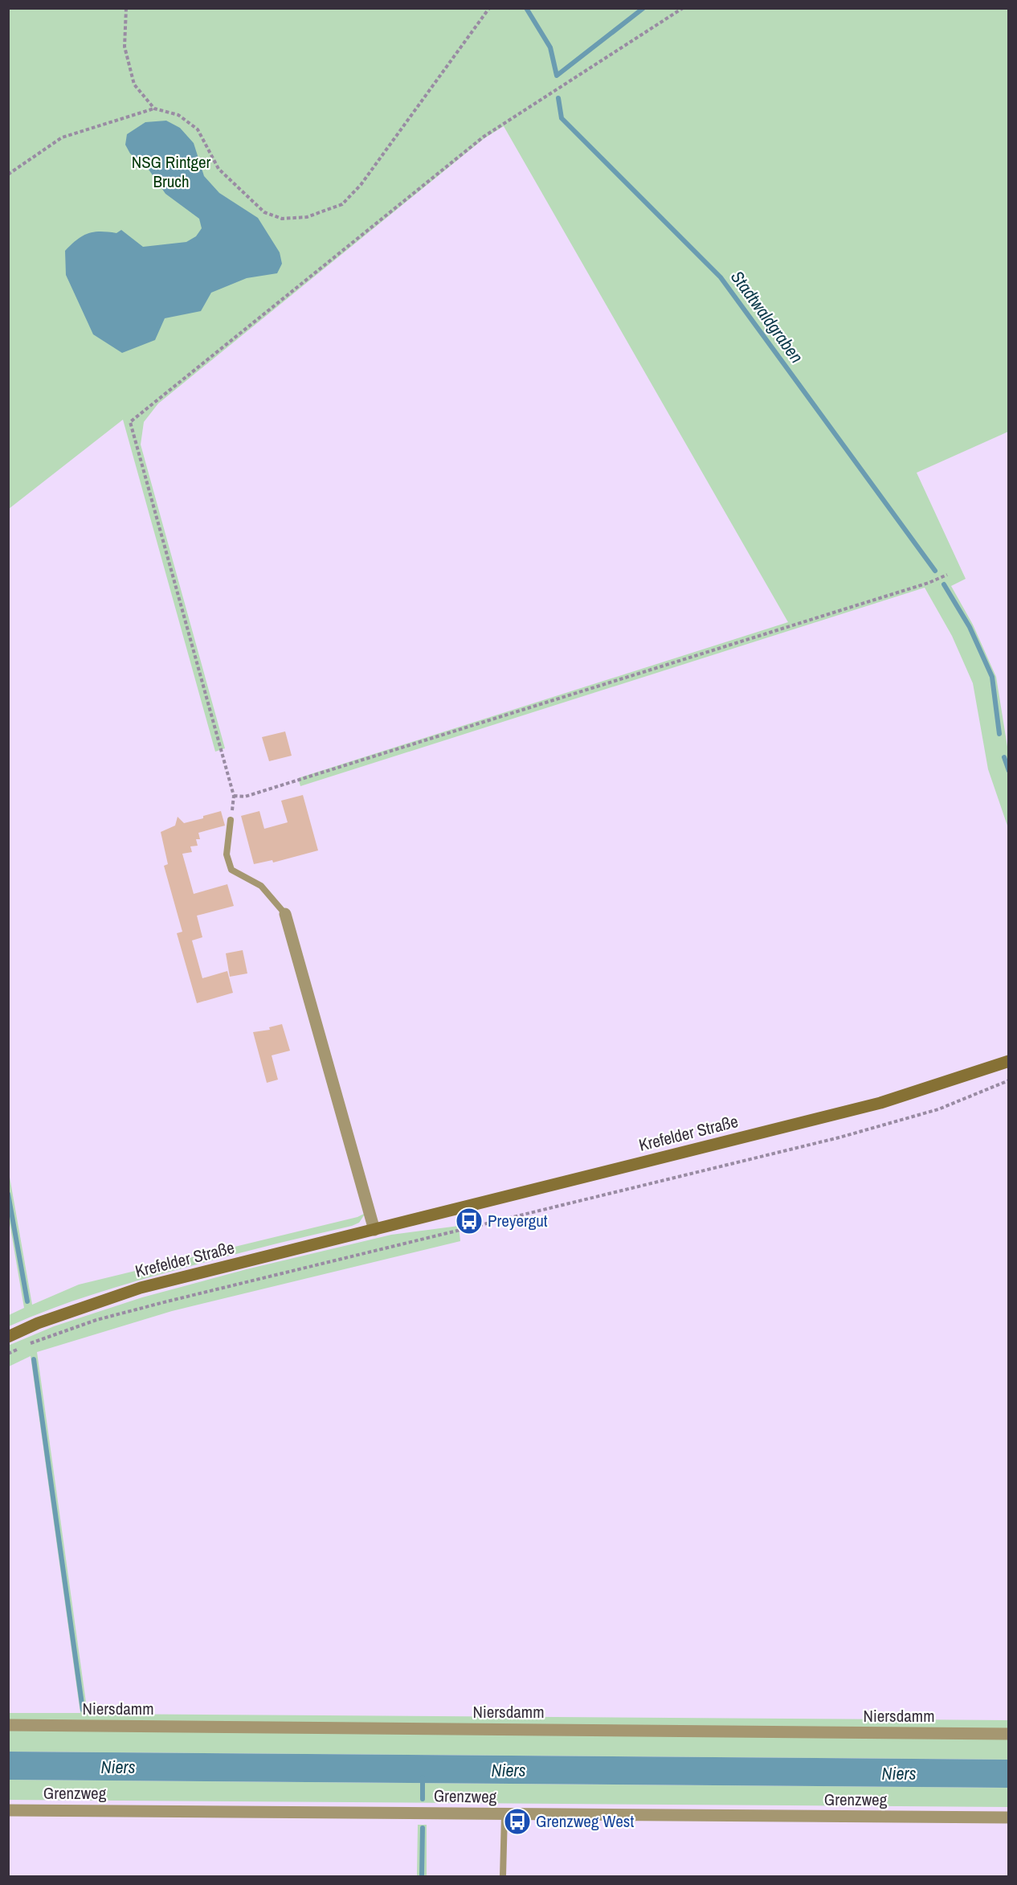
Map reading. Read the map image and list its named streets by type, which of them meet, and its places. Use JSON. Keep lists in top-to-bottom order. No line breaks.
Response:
{"streets":{"main road":["Krefelder Straße"],"street":["Niersdamm","Grenzweg"]},"water":["Stadtwaldgraben","Niers"],"parks":["NSG Rintger Bruch"],"places":{"bus stop":["Preyergut","Grenzweg West"]}}
